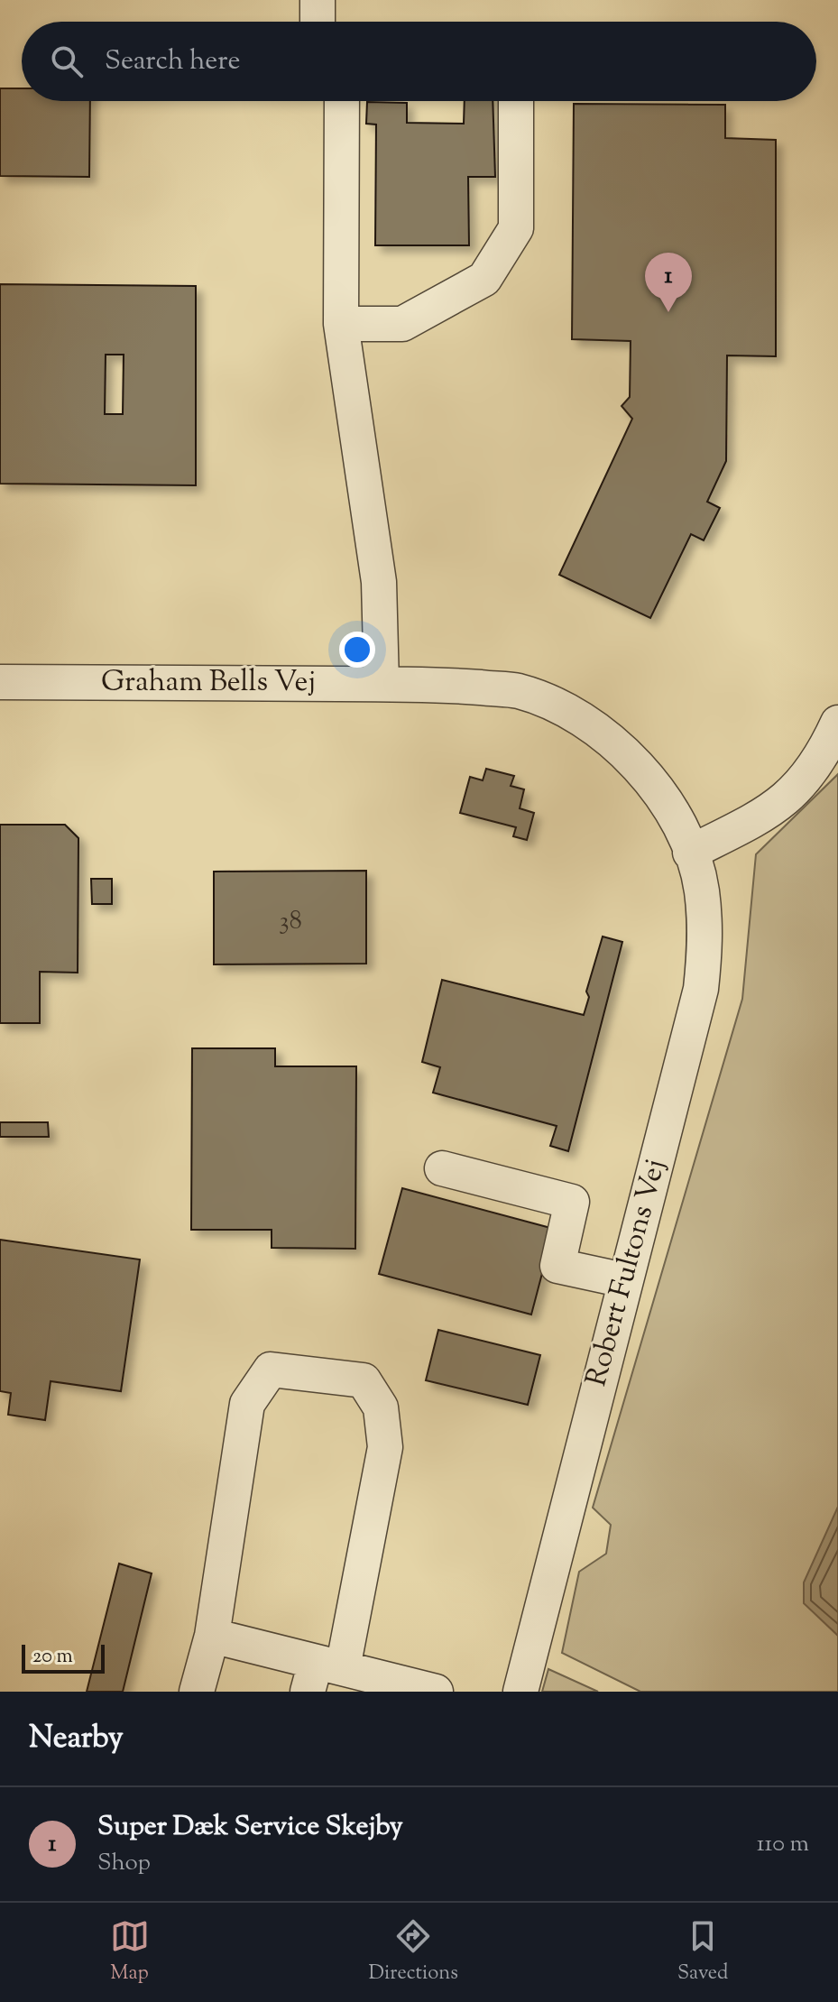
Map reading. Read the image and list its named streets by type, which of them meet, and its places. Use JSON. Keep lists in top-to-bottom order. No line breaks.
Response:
{"streets":{"street":["Graham Bells Vej","Robert Fultons Vej"]},"crossings":[["Graham Bells Vej","Robert Fultons Vej"]],"house_numbers":["38"],"scale_bar":"20 m","page":{"search":"Search here","pins":"1","scale":"20 m","heading":"Nearby","list":[{"mark":"1","name":"Super Dæk Service Skejby","note":"Shop","value":"110 m"}],"nav":["Map","Directions","Saved"]}}
